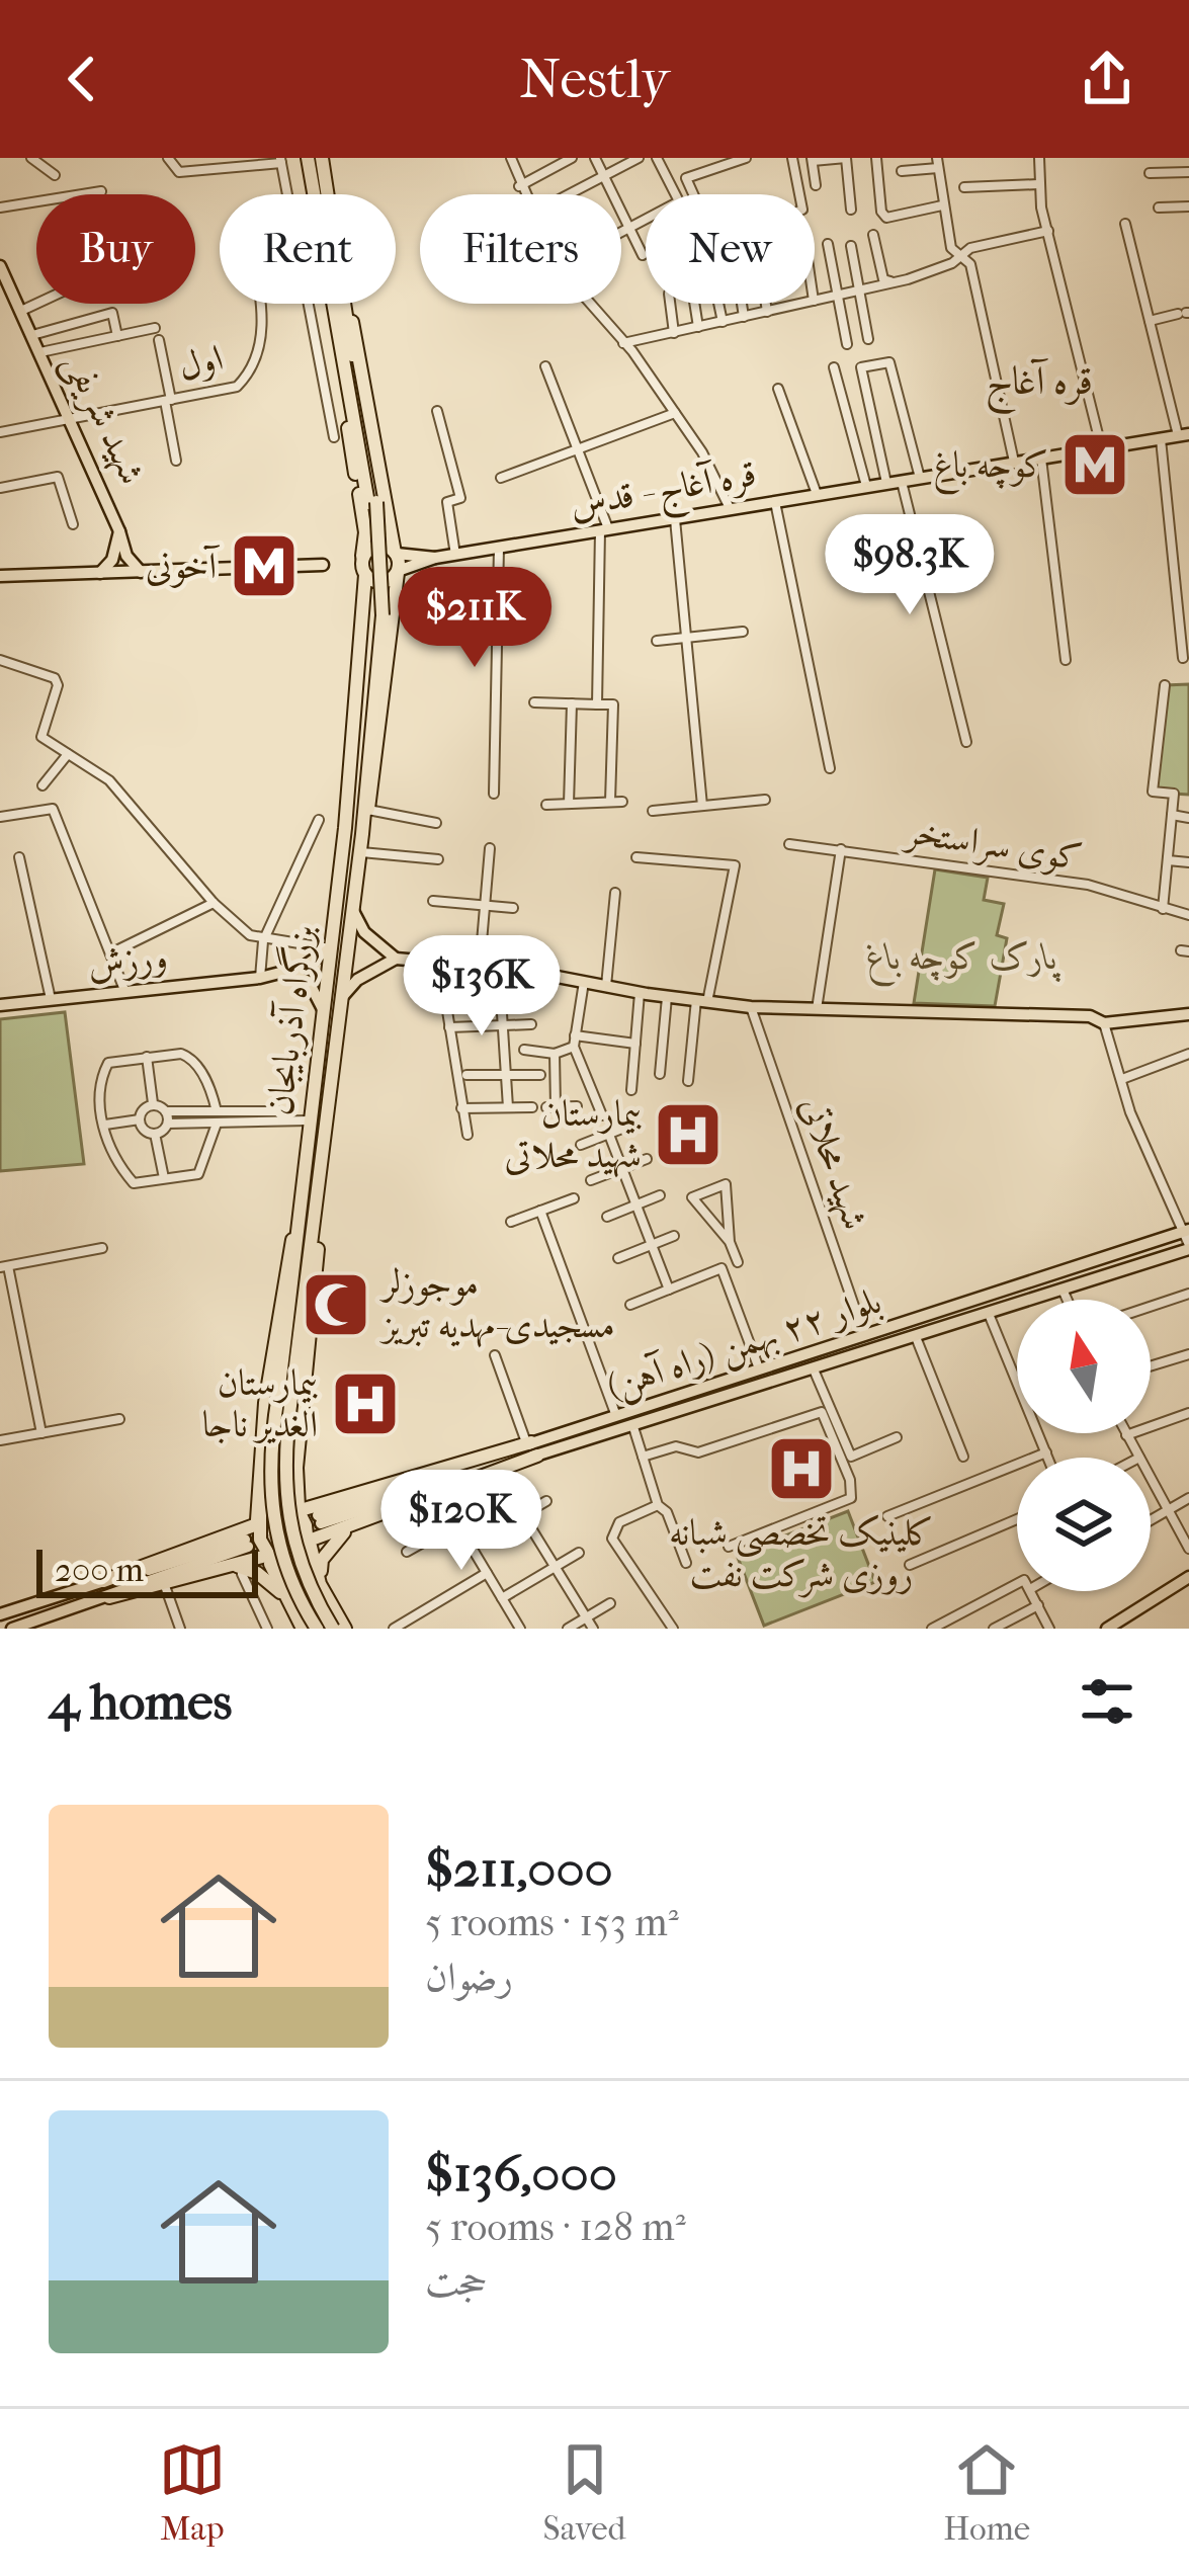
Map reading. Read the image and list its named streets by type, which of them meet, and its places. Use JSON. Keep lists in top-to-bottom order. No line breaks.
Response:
{"streets":{"highway":["بزرگراه آذربایجان"],"main road":["شهید شریفی","قره آغاج - قدس","ورزش","بلوار ۲۲ بهمن (راه آهن)"],"street":["اول","کوی سراستخر","شهید محلاتی"]},"crossings":[["اول","شهید شریفی"],["ورزش","بزرگراه آذربایجان"],["شهید محلاتی","بلوار ۲۲ بهمن (راه آهن)"]],"districts":["قره آغاج"],"parks":["پارک کوچه باغ"],"places":{"metro station":["کوچه باغ","آخونی"],"hospital":["بیمارستان شهید محلاتی","بیمارستان الغدیر ناجا","کلینیک تخصصی شبانه روزی شرکت نفت"],"mosque":["موجوزلر مسجیدی-مهدیه تبریز"]},"scale_bar":"200 m","north":"top","page":{"header":"Nestly","chip":["Buy","Rent","Filters","New"],"price":["$98.3K","$211K","$136K","$120K"],"scale":"200 m","heading":"4 homes","list":[{"name":"$211,000","note":"5 rooms · 153 m² · رضوان"},{"name":"$136,000","note":"5 rooms · 128 m² · حجت"}],"tabs":["Map","Saved","Home"]}}
